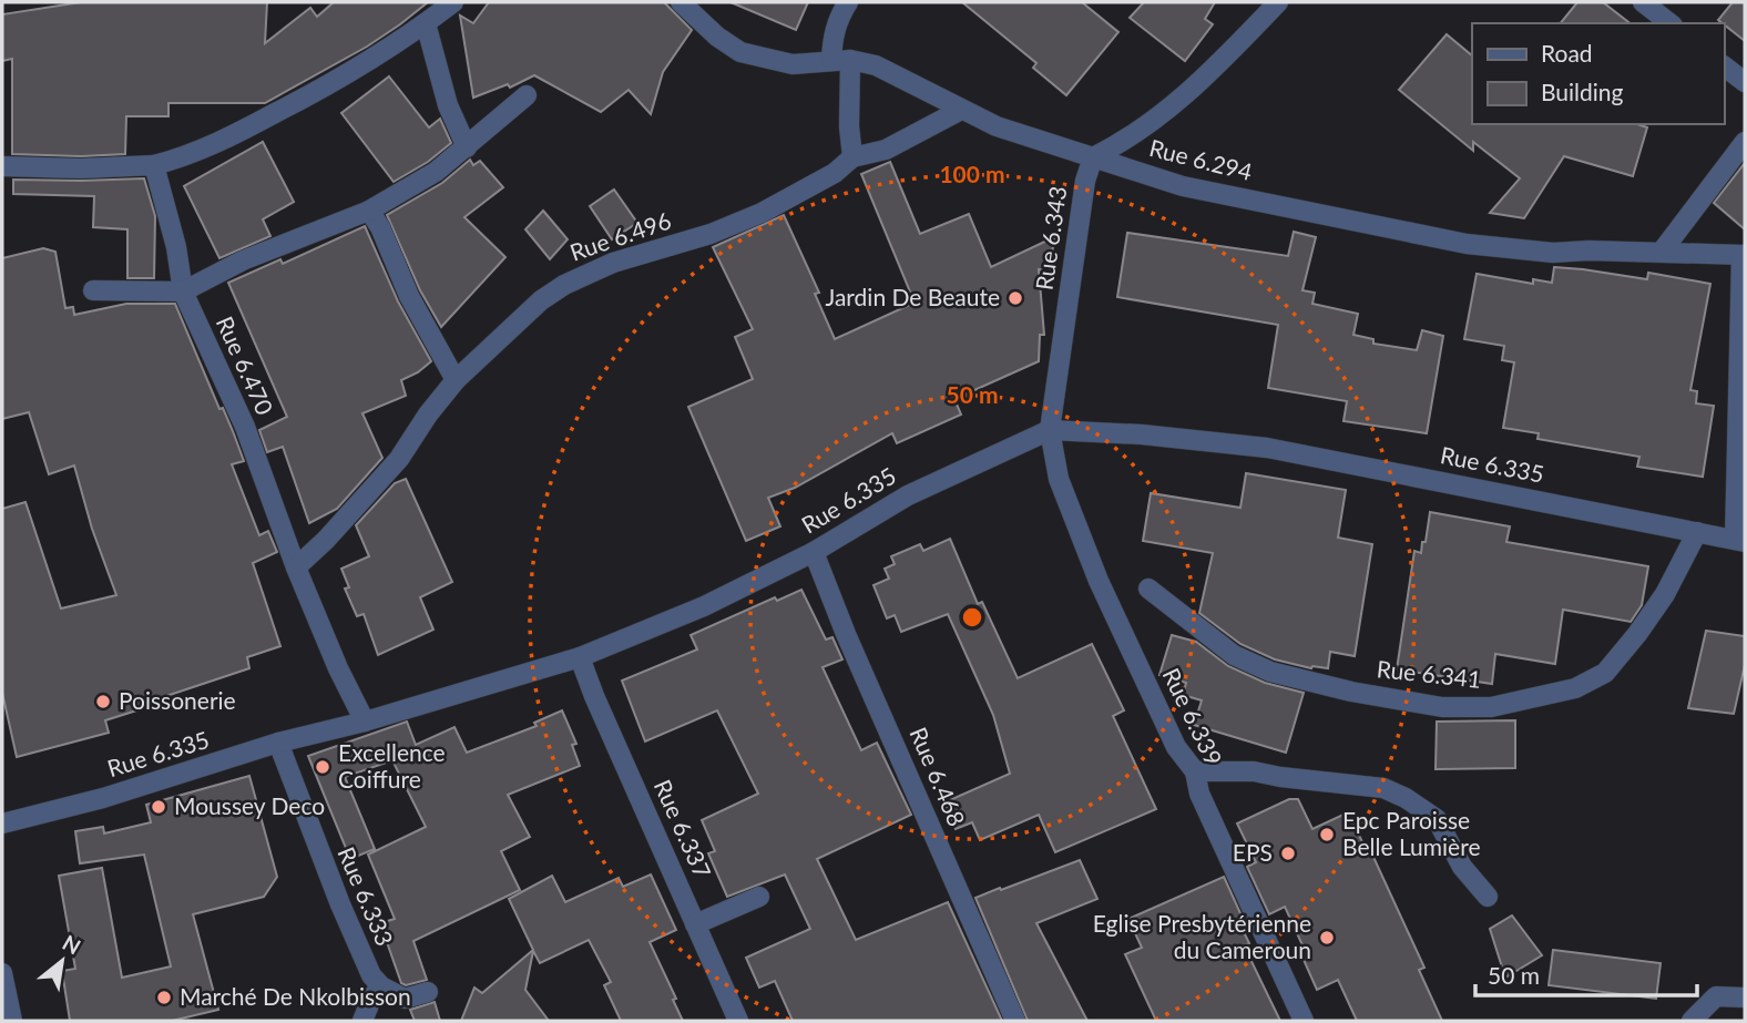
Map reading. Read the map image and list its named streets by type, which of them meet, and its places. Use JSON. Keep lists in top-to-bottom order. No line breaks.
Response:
{"streets":{"street":["Rue 6.294","Rue 6.496","Rue 6.343","Rue 6.470","Rue 6.335","Rue 6.341","Rue 6.339","Rue 6.468","Rue 6.337","Rue 6.333"]},"crossings":[["Rue 6.294","Rue 6.496"],["Rue 6.294","Rue 6.343"],["Rue 6.496","Rue 6.470"],["Rue 6.343","Rue 6.335"],["Rue 6.343","Rue 6.339"],["Rue 6.470","Rue 6.335"],["Rue 6.335","Rue 6.341"],["Rue 6.335","Rue 6.339"],["Rue 6.335","Rue 6.468"],["Rue 6.335","Rue 6.337"],["Rue 6.335","Rue 6.333"]],"places":["Jardin De Beaute","Poissonerie","Excellence Coiffure","Moussey Deco","Epc Paroisse Belle Lumière","EPS","Eglise Presbytérienne du Cameroun","Marché De Nkolbisson"],"legend":["Road","Building"],"scale_bar":"50 m","north":"top right","rings":["100 m","50 m"]}
